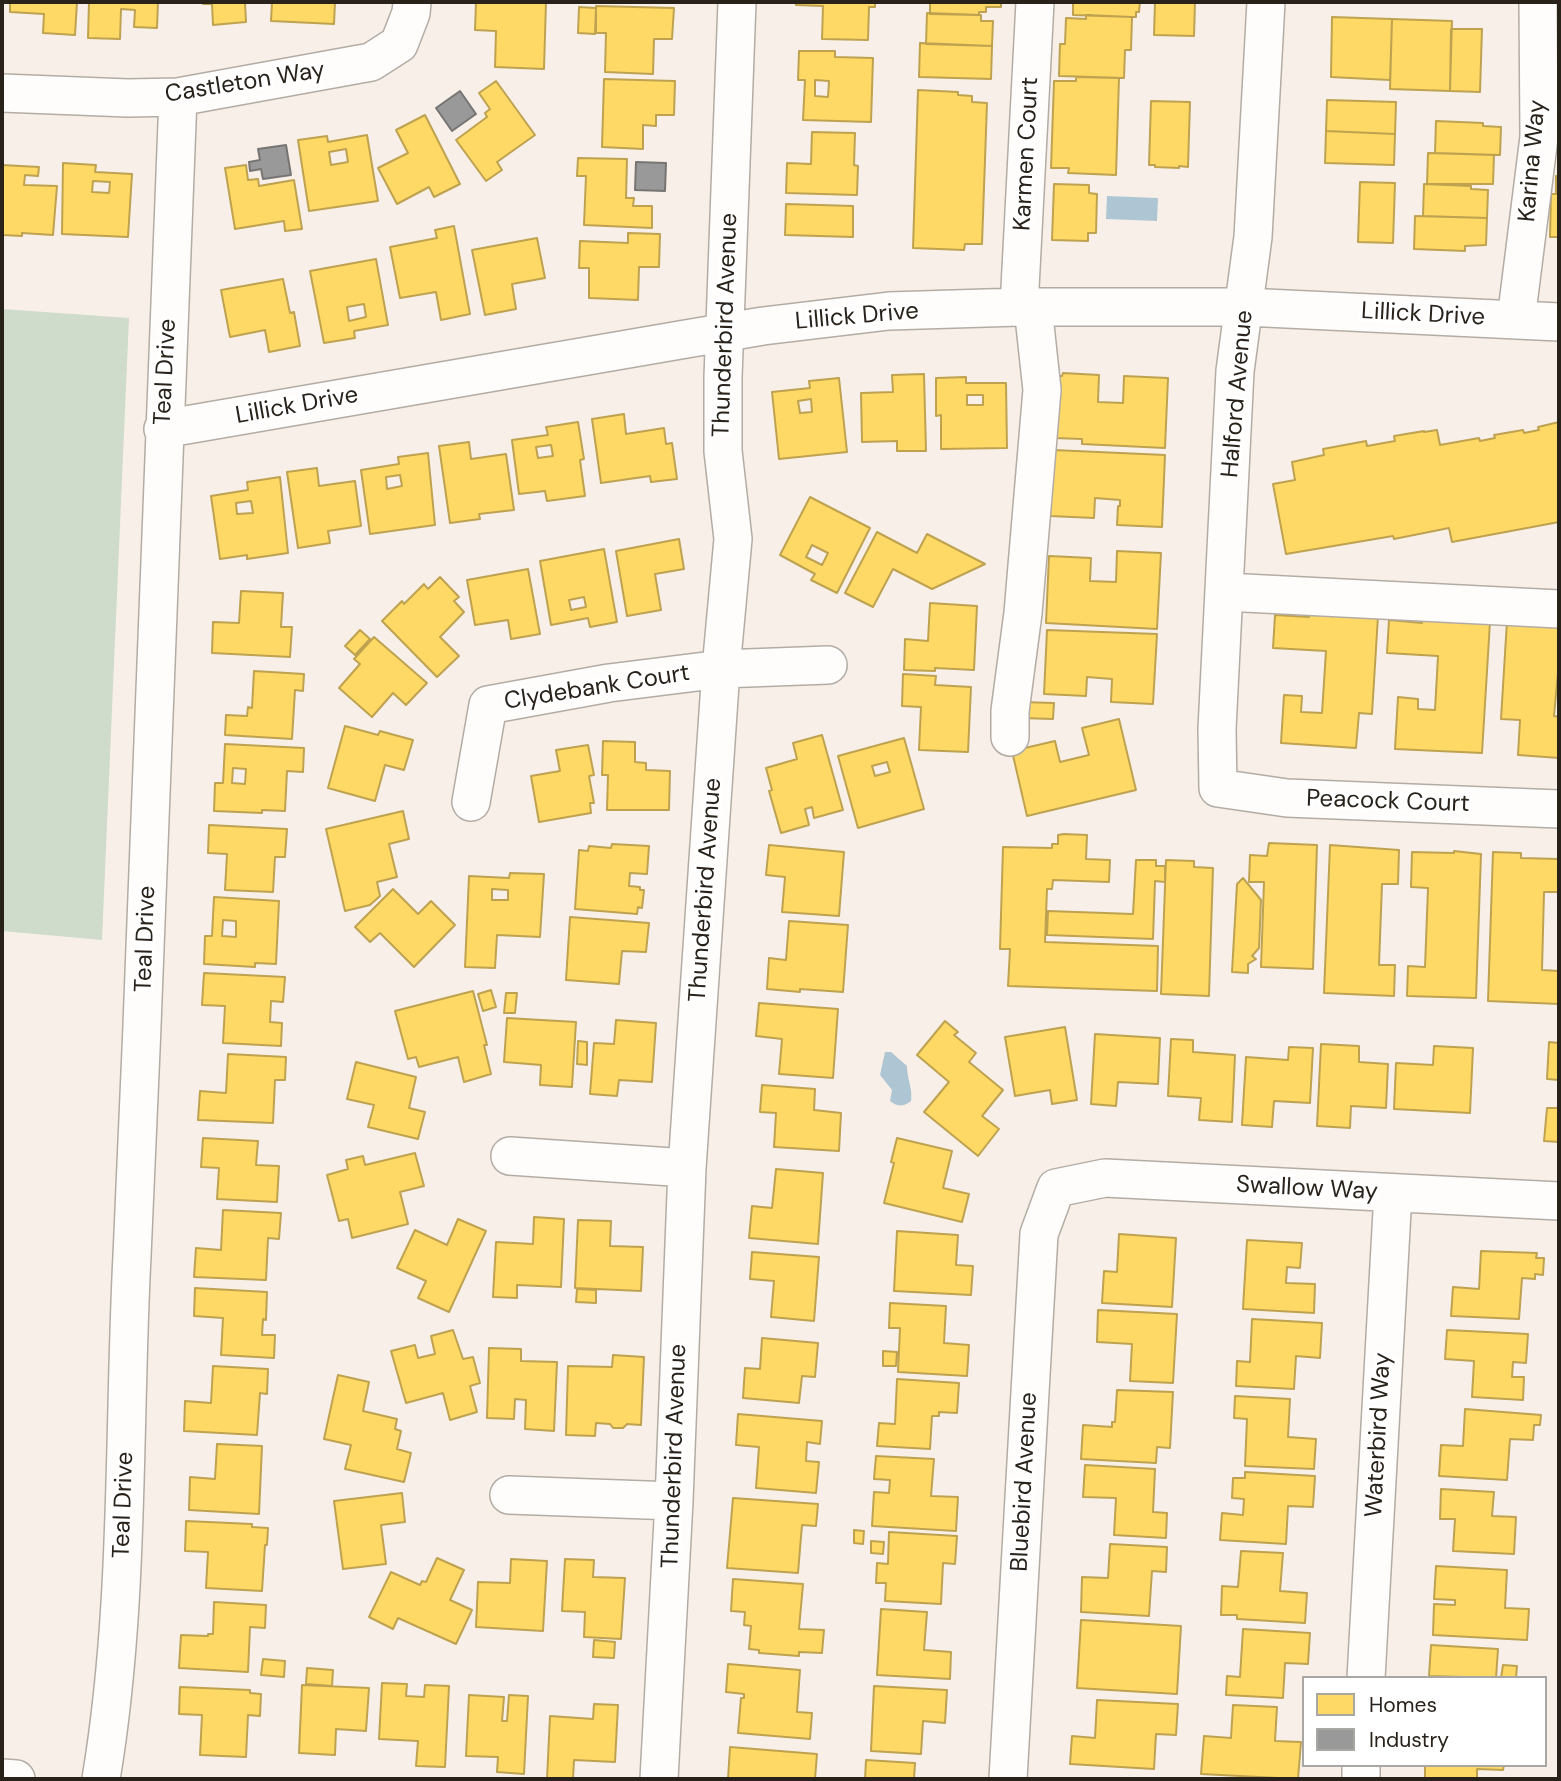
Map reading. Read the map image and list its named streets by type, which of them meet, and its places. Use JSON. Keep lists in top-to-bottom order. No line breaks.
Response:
{"streets":{"street":["Castleton Way","Karmen Court","Karina Way","Lillick Drive","Thunderbird Avenue","Teal Drive","Halford Avenue","Clydebank Court","Peacock Court","Swallow Way","Waterbird Way","Bluebird Avenue"]},"crossings":[["Castleton Way","Teal Drive"],["Karmen Court","Lillick Drive"],["Karina Way","Lillick Drive"],["Lillick Drive","Thunderbird Avenue"],["Lillick Drive","Teal Drive"],["Lillick Drive","Halford Avenue"],["Thunderbird Avenue","Clydebank Court"],["Halford Avenue","Peacock Court"],["Swallow Way","Waterbird Way"],["Swallow Way","Bluebird Avenue"]],"legend":["Homes","Industry"]}
